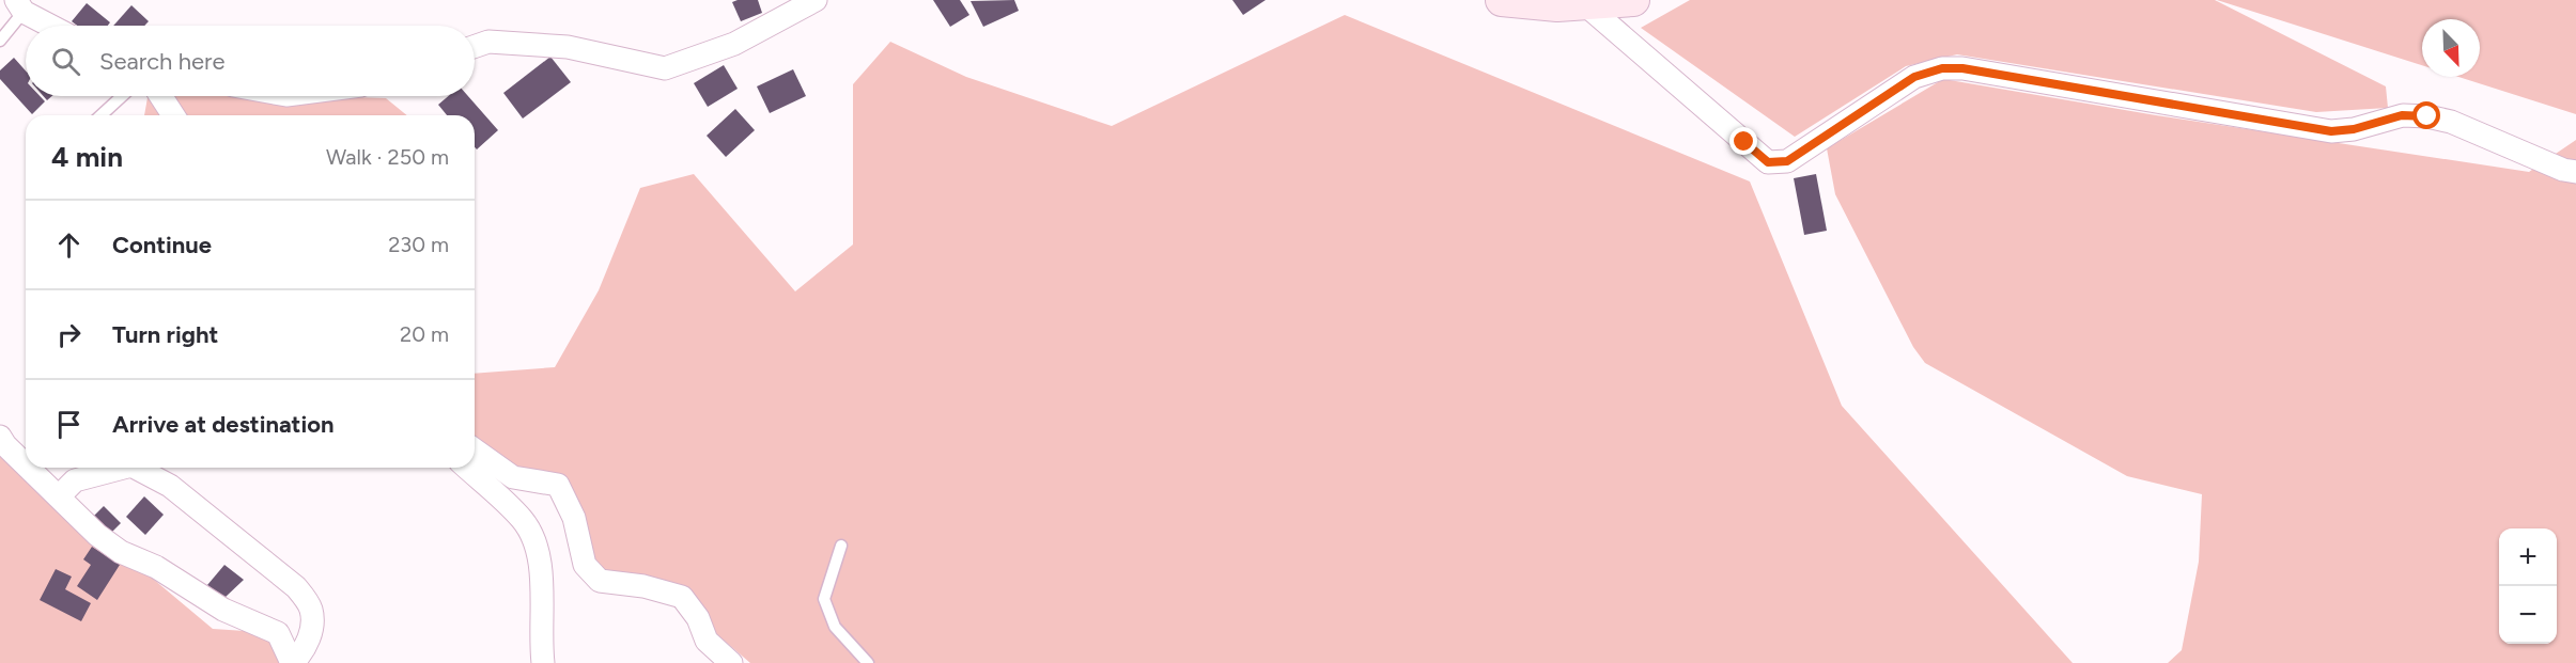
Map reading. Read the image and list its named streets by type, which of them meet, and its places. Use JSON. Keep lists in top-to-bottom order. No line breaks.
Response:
{"north":"bottom right","page":{"search":"Search here","heading":["4 min","Walk · 250 m"],"list":[["Continue","230 m"],["Turn right","20 m"],"Arrive at destination"],"map_buttons":["+","−"]}}
